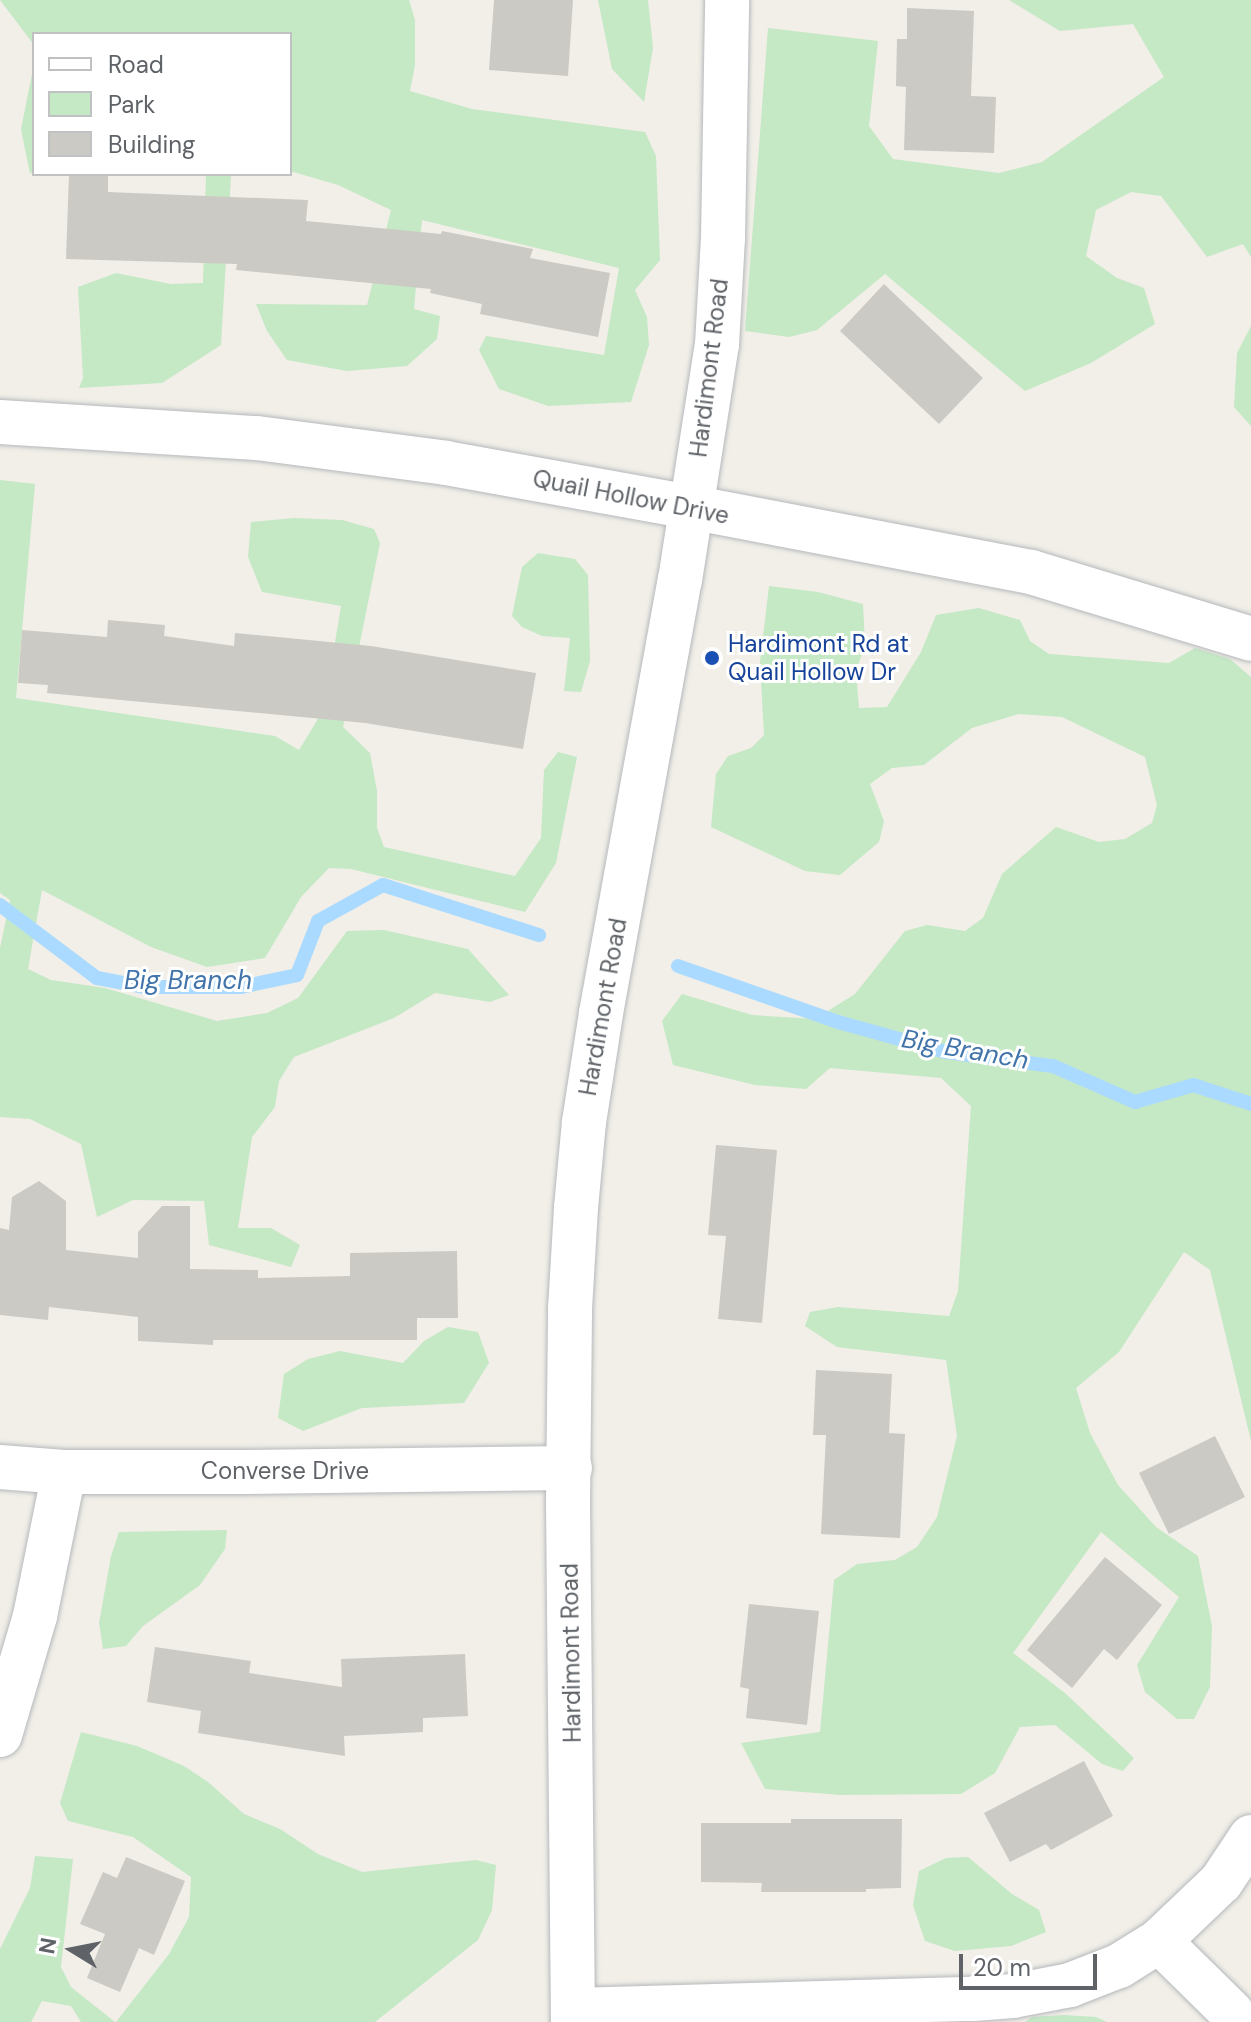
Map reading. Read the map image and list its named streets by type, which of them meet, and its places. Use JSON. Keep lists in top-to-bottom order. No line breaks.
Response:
{"streets":{"street":["Hardimont Road","Quail Hollow Drive","Converse Drive"]},"crossings":[["Hardimont Road","Quail Hollow Drive"],["Hardimont Road","Converse Drive"]],"water":["Big Branch"],"places":["Hardimont Rd at Quail Hollow Dr"],"legend":["Road","Park","Building"],"scale_bar":"20 m","north":"left"}
